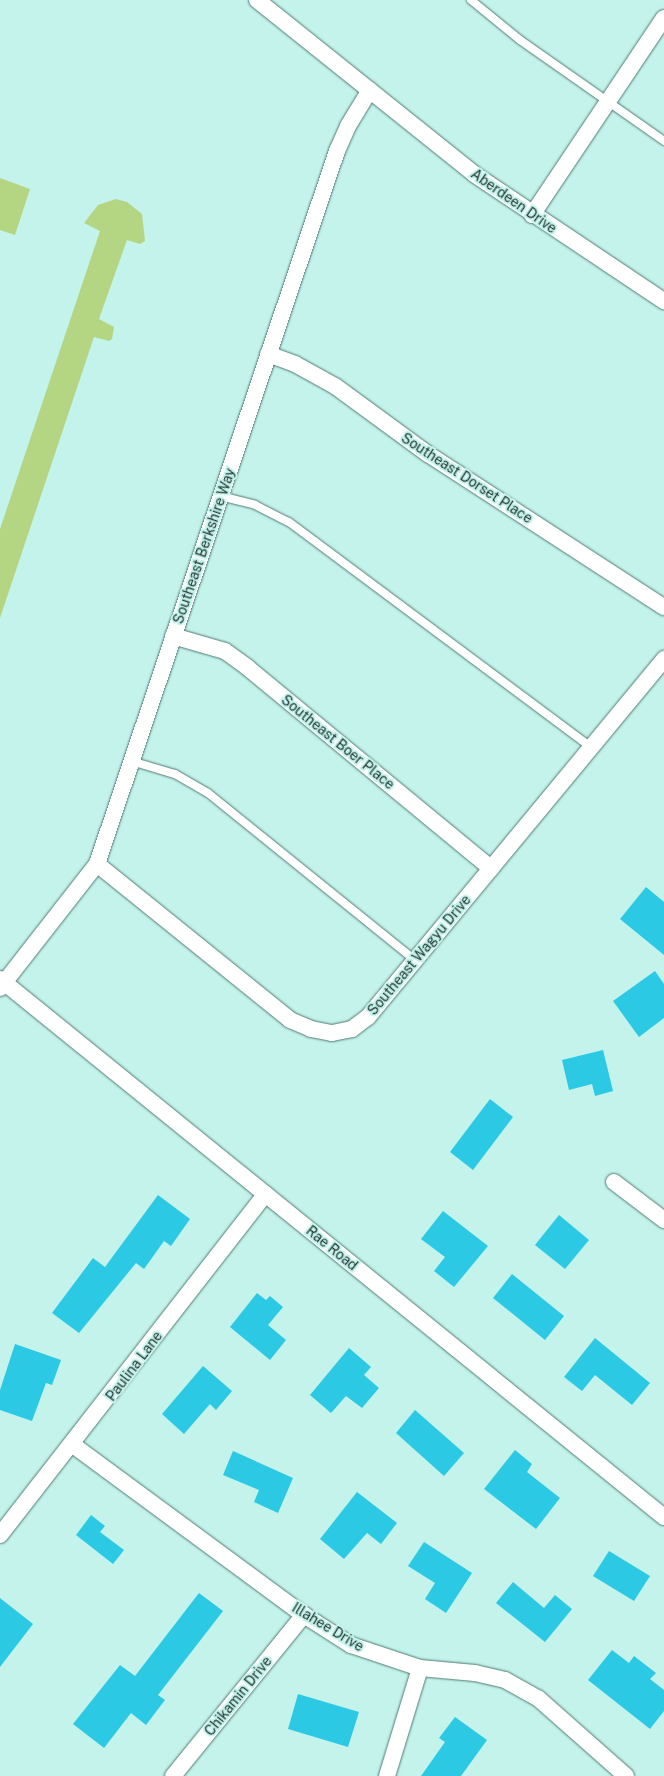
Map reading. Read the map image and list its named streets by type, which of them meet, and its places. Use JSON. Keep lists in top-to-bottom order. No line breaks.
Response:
{"streets":{"street":["Aberdeen Drive","Southeast Dorset Place","Southeast Berkshire Way","Southeast Boer Place","Southeast Wagyu Drive","Rae Road","Paulina Lane","Illahee Drive","Chikamin Drive"]},"crossings":[["Aberdeen Drive","Southeast Berkshire Way"],["Southeast Dorset Place","Southeast Berkshire Way"],["Southeast Berkshire Way","Southeast Boer Place"],["Southeast Berkshire Way","Southeast Wagyu Drive"],["Southeast Berkshire Way","Rae Road"],["Southeast Boer Place","Southeast Wagyu Drive"],["Rae Road","Paulina Lane"],["Paulina Lane","Illahee Drive"],["Illahee Drive","Chikamin Drive"]]}
